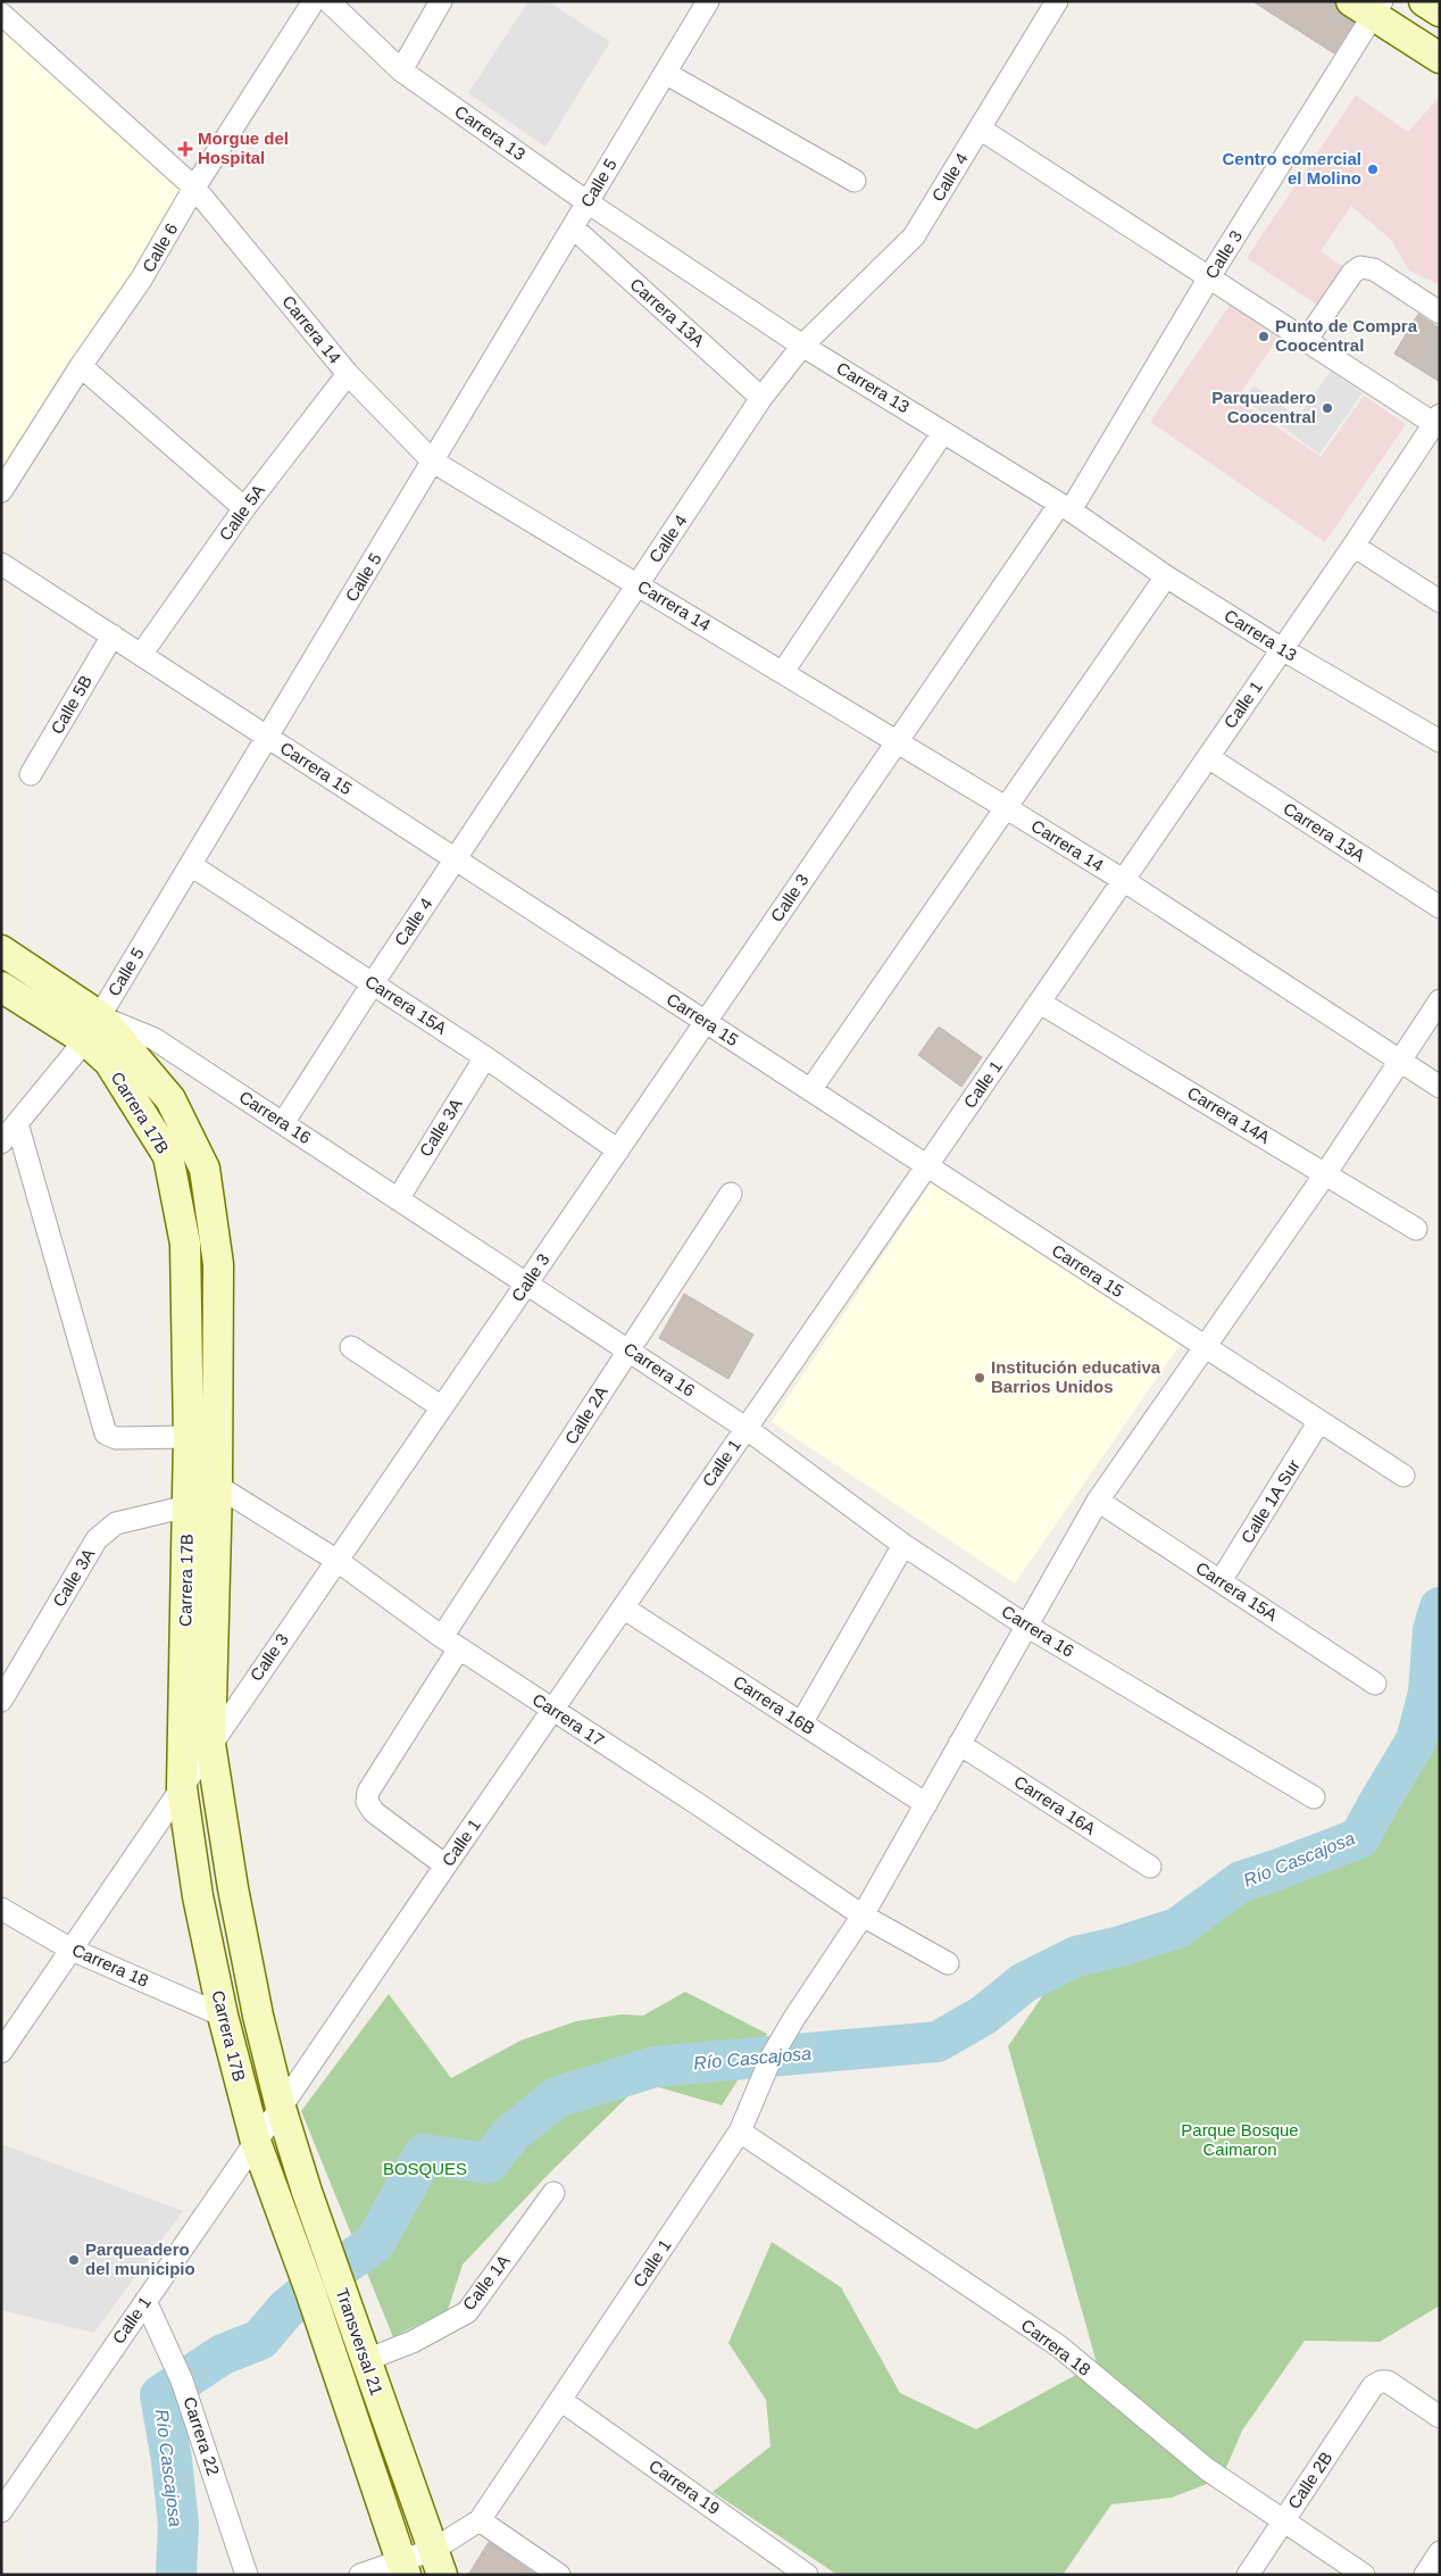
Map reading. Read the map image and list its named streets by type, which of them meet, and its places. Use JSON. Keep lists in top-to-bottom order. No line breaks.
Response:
{"streets":{"street":["Carrera 13","Calle 4","Calle 5","Calle 6","Calle 3","Carrera 13A","Carrera 14","Calle 5A","Calle 5B","Calle 1","Carrera 15","Carrera 15A","Carrera 17B","Carrera 14A","Carrera 16","Calle 3A","Calle 2A","Calle 1A Sur","Carrera 16B","Carrera 17","Carrera 16A","Carrera 18","Calle 1A","Transversal 21","Carrera 22","Calle 2B","Carrera 19"]},"crossings":[["Carrera 13","Calle 4"],["Carrera 13","Calle 5"],["Carrera 13","Calle 3"],["Carrera 13","Calle 1"],["Calle 4","Carrera 13A"],["Calle 4","Carrera 14"],["Calle 4","Carrera 15"],["Calle 4","Carrera 15A"],["Calle 4","Carrera 16"],["Calle 5","Carrera 13A"],["Calle 5","Carrera 14"],["Calle 5","Carrera 15"],["Calle 5","Carrera 15A"],["Calle 5","Carrera 17B"],["Calle 5","Carrera 16"],["Calle 6","Carrera 14"],["Calle 3","Carrera 14"],["Calle 3","Carrera 15"],["Calle 3","Carrera 15A"],["Calle 3","Carrera 17B"],["Calle 3","Carrera 16"],["Calle 3","Carrera 17"],["Calle 3","Carrera 18"],["Carrera 13A","Calle 1"],["Carrera 14","Calle 5A"],["Carrera 14","Calle 1"],["Calle 5A","Carrera 15"],["Calle 5B","Carrera 15"],["Calle 1","Carrera 15"],["Calle 1","Carrera 15A"],["Calle 1","Carrera 17B"],["Calle 1","Carrera 14A"],["Calle 1","Carrera 16"],["Calle 1","Calle 2A"],["Calle 1","Carrera 16B"],["Calle 1","Carrera 17"],["Calle 1","Carrera 16A"],["Calle 1","Carrera 18"],["Calle 1","Transversal 21"],["Calle 1","Carrera 22"],["Calle 1","Carrera 19"],["Carrera 15","Calle 1A Sur"],["Carrera 15A","Calle 3A"],["Carrera 15A","Calle 1A Sur"],["Carrera 17B","Carrera 16"],["Carrera 17B","Calle 3A"],["Carrera 17B","Carrera 17"],["Carrera 17B","Carrera 18"],["Carrera 17B","Transversal 21"],["Carrera 16","Calle 3A"],["Carrera 16","Calle 2A"],["Calle 2A","Carrera 17"],["Carrera 18","Calle 2B"],["Calle 1A","Transversal 21"]],"water":["Río Cascajosa"],"parks":["Parque Bosque Caimaron","BOSQUES"],"places":{"health":["Morgue del Hospital"],"other":["Centro comercial el Molino","Punto de Compra Coocentral","Parqueadero Coocentral","Institución educativa Barrios Unidos","Parqueadero del municipio"]}}
